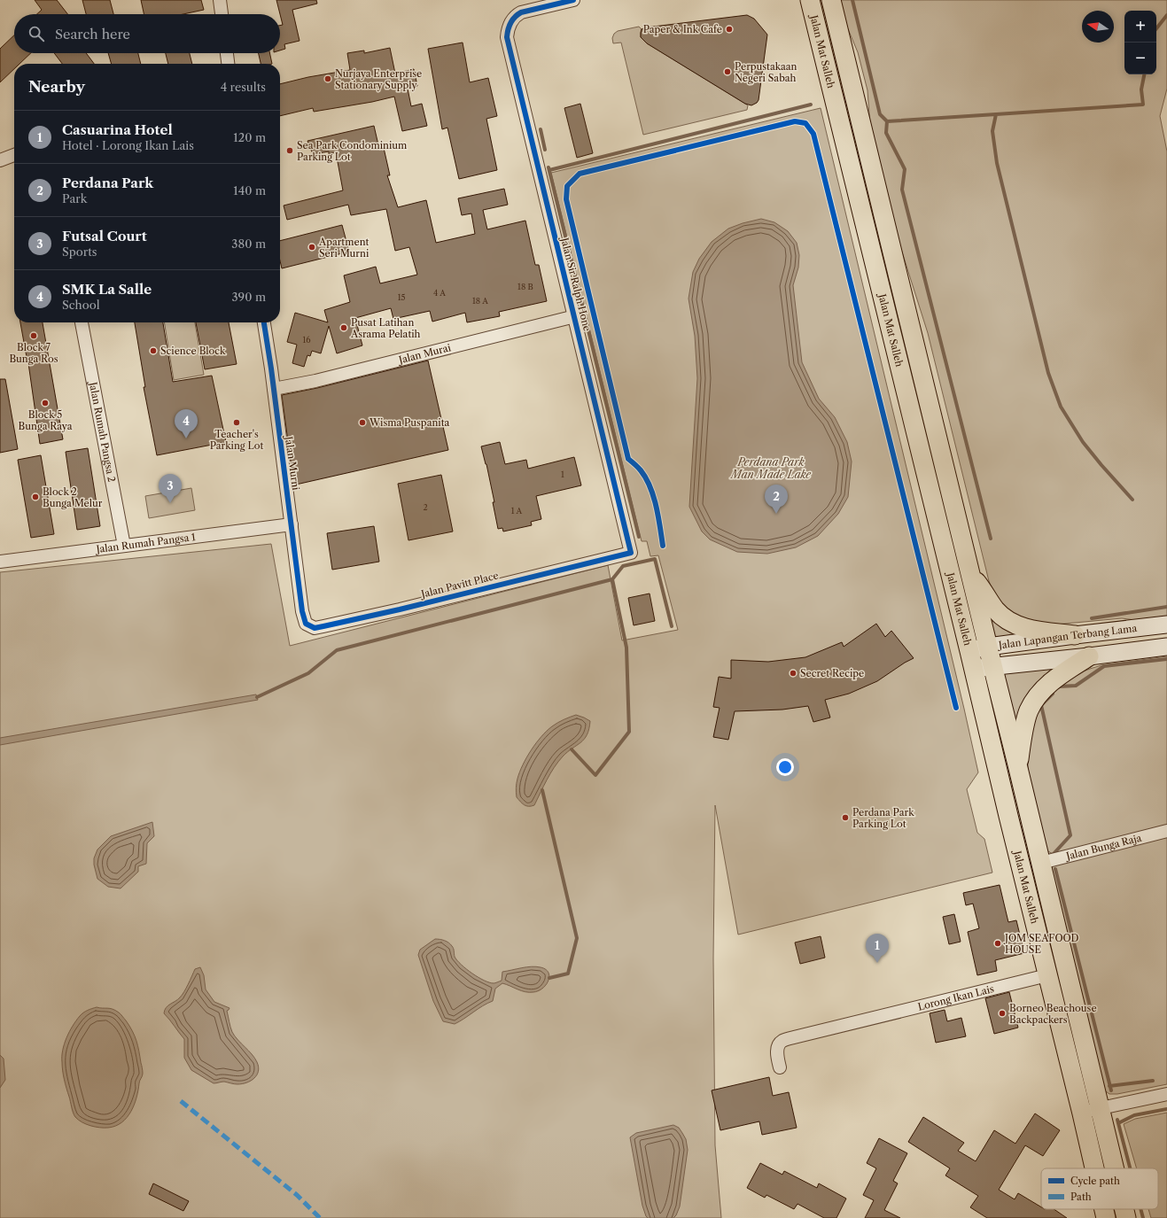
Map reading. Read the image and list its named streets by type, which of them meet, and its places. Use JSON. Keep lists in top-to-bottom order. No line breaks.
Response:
{"streets":{"main road":["Jalan Mat Salleh","Jalan Lapangan Terbang Lama"],"street":["Jalan Sir Ralph Hone","Jalan Murai","Jalan Rumah Pangsa 2","Jalan Murni","Jalan Rumah Pangsa 1","Jalan Pavitt Place","Jalan Bunga Raja","Lorong Ikan Lais"]},"crossings":[["Jalan Mat Salleh","Jalan Lapangan Terbang Lama"],["Jalan Mat Salleh","Jalan Bunga Raja"],["Jalan Mat Salleh","Lorong Ikan Lais"],["Jalan Sir Ralph Hone","Jalan Murai"],["Jalan Sir Ralph Hone","Jalan Pavitt Place"],["Jalan Murai","Jalan Murni"],["Jalan Rumah Pangsa 2","Jalan Rumah Pangsa 1"],["Jalan Murni","Jalan Rumah Pangsa 1"],["Jalan Murni","Jalan Pavitt Place"]],"water":["Perdana Park Man Made Lake"],"places":["Paper & Ink Cafe","Perpustakaan Negeri Sabah","Nurjaya Enterprise Stationary Supply","Sea Park Condominium Parking Lot","Apartment Seri Murni","Pusat Latihan Asrama Pelatih","Block 7 Bunga Ros","Science Block","Block 5 Bunga Raya","Teacher's Parking Lot","Wisma Puspanita","Block 2 Bunga Melur","Secret Recipe","Perdana Park Parking Lot","JOM SEAFOOD HOUSE","Borneo Beachouse Backpackers"],"house_numbers":["18 B","4 A","15","18 A","16","1","2","1 A"],"legend":["Cycle path","Path"],"north":"left","page":{"map_buttons":["+","−"],"search":"Search here","heading":["Nearby","4 results"],"list":[{"mark":"1","name":"Casuarina Hotel","note":"Hotel · Lorong Ikan Lais","value":"120 m"},{"mark":"2","name":"Perdana Park","note":"Park","value":"140 m"},{"mark":"3","name":"Futsal Court","note":"Sports","value":"380 m"},{"mark":"4","name":"SMK La Salle","note":"School","value":"390 m"}],"pins":["4","3","2","1"]}}
